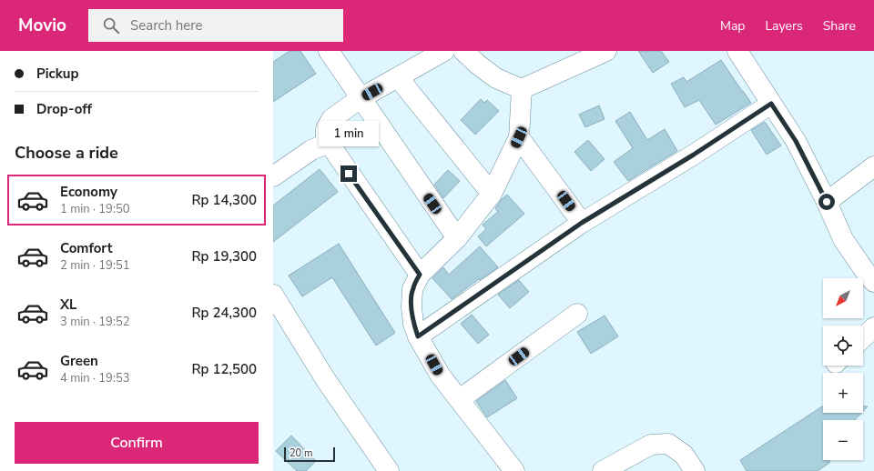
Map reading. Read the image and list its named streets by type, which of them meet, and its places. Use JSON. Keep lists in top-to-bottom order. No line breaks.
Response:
{"scale_bar":"20 m","north":"bottom left","page":{"header":"Movio","search":"Search here","nav":["Map","Layers","Share"],"banner":["Pickup","Drop-off"],"bubble":"1 min","heading":"Choose a ride","list":[{"name":"Economy","note":"1 min · 19:50","value":"Rp 14,300"},{"name":"Comfort","note":"2 min · 19:51","value":"Rp 19,300"},{"name":"XL","note":"3 min · 19:52","value":"Rp 24,300"},{"name":"Green","note":"4 min · 19:53","value":"Rp 12,500"}],"map_buttons":["+","−"],"buttons":"Confirm","scale":"20 m"}}
